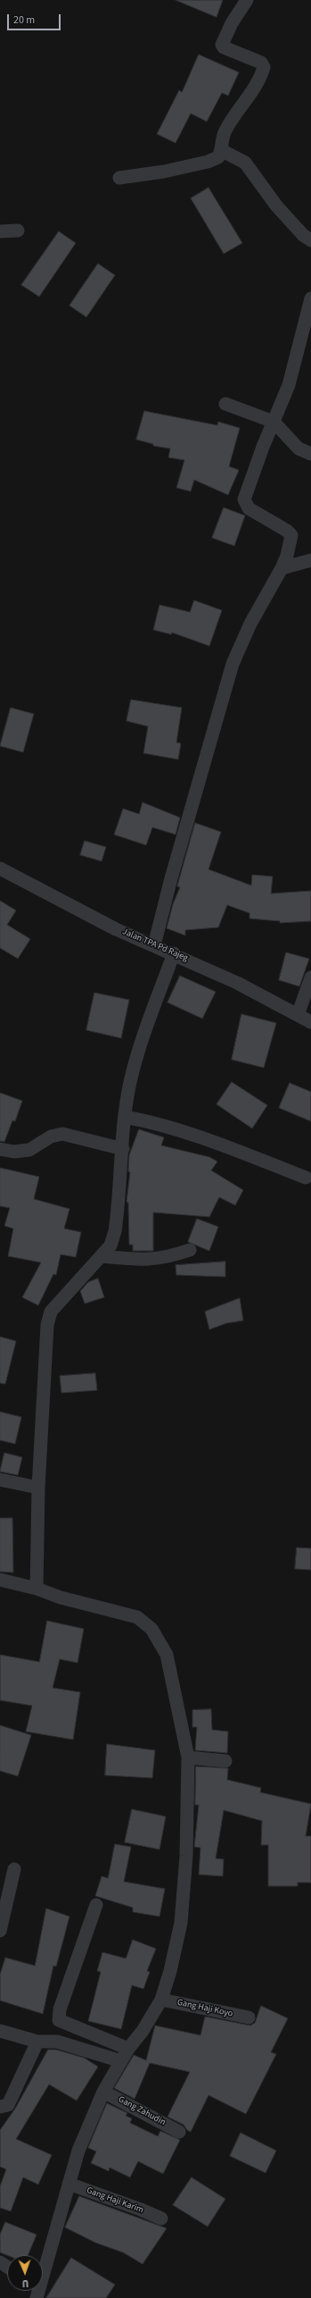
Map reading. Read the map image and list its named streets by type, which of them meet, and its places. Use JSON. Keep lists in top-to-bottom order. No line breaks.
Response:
{"streets":{"street":["Jalan TPA Pd Rajeg","Gang Haji Koyo","Gang Zahudin","Gang Haji Karim"]},"scale_bar":"20 m","north":"bottom"}
